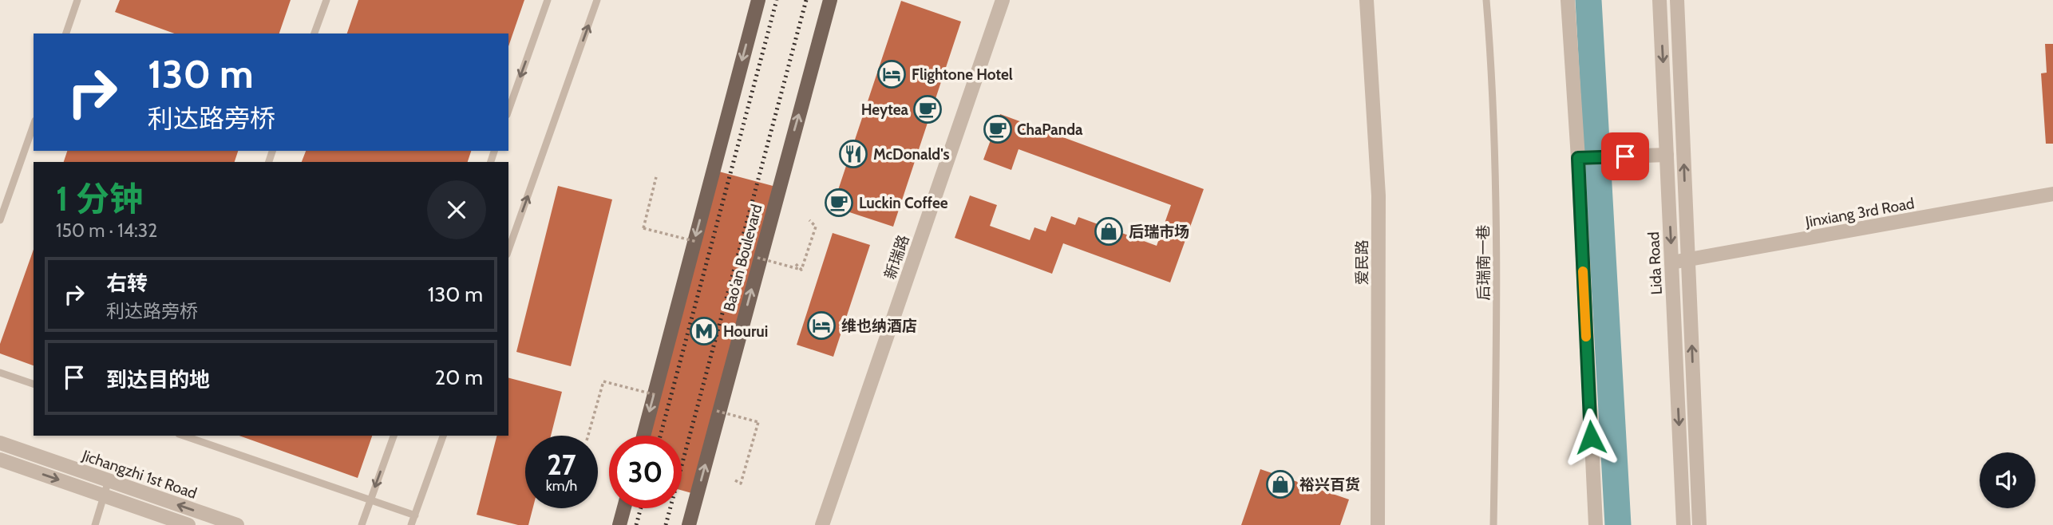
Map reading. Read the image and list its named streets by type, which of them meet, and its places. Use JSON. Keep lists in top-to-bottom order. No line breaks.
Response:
{"streets":{"main road":["Bao'an Boulevard"],"street":["Jinxiang 3rd Road","新瑞路","爱民路","Lida Road","Jichangzhi 1st Road"],"lane":["后瑞南一巷"]},"crossings":[["Jinxiang 3rd Road","Lida Road"]],"places":{"hotel":["Flightone Hotel","维也纳酒店"],"cafe":["Heytea","ChaPanda","Luckin Coffee"],"restaurant":["McDonald's"],"shop":["后瑞市场","裕兴百货"],"metro station":["Hourui"]},"page":{"turn":["130 m","利达路旁桥"],"heading":["1 分钟","150 m · 14:32"],"list":[{"name":"右转","note":"利达路旁桥","value":"130 m"},{"name":"到达目的地","value":"20 m"}],"speed":"27 km/h","limit":"30"}}
